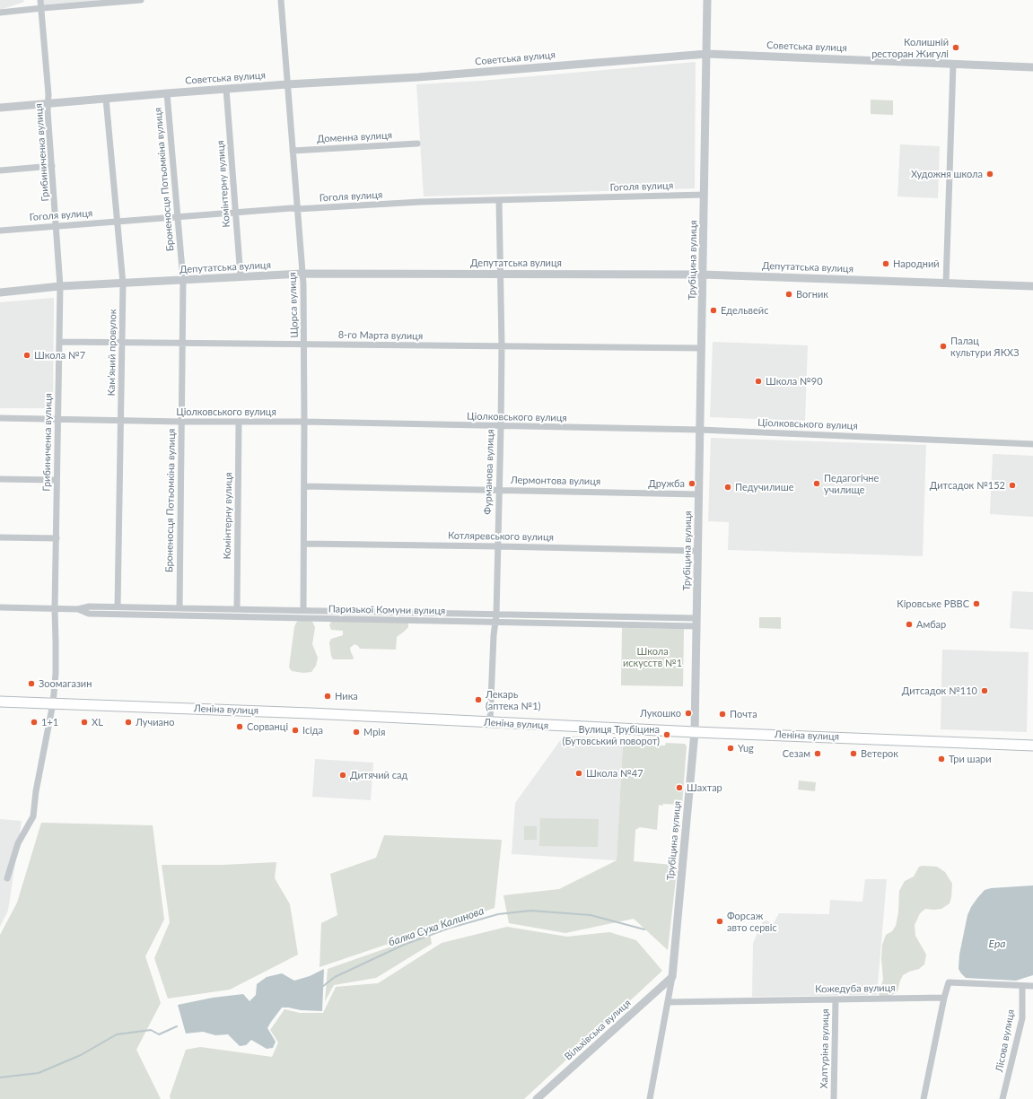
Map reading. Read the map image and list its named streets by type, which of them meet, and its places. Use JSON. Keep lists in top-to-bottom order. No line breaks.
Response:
{"streets":{"main road":["Леніна вулиця"],"street":["Советська вулиця","Доменна вулиця","Грибиниченка вулиця","Броненосця Потьомкіна вулиця","Комінтерну вулиця","Гоголя вулиця","Трубіцина вулиця","Депутатська вулиця","Щорса вулиця","8-го Марта вулиця","Кам’яний провулок","Ціолковського вулиця","Фурманова вулиця","Лермонтова вулиця","Котляревського вулиця","Паризької Комуни вулиця","Кожедуба вулиця","Вільхівська вулиця","Лісова вулиця","Халтуріна вулиця"]},"crossings":[["Советська вулиця","Грибиниченка вулиця"],["Советська вулиця","Броненосця Потьомкіна вулиця"],["Советська вулиця","Комінтерну вулиця"],["Советська вулиця","Трубіцина вулиця"],["Советська вулиця","Щорса вулиця"],["Советська вулиця","Кам’яний провулок"],["Доменна вулиця","Щорса вулиця"],["Грибиниченка вулиця","Гоголя вулиця"],["Грибиниченка вулиця","Депутатська вулиця"],["Грибиниченка вулиця","8-го Марта вулиця"],["Грибиниченка вулиця","Ціолковського вулиця"],["Грибиниченка вулиця","Паризької Комуни вулиця"],["Грибиниченка вулиця","Леніна вулиця"],["Броненосця Потьомкіна вулиця","Гоголя вулиця"],["Броненосця Потьомкіна вулиця","Депутатська вулиця"],["Броненосця Потьомкіна вулиця","8-го Марта вулиця"],["Броненосця Потьомкіна вулиця","Ціолковського вулиця"],["Броненосця Потьомкіна вулиця","Паризької Комуни вулиця"],["Комінтерну вулиця","Гоголя вулиця"],["Комінтерну вулиця","Депутатська вулиця"],["Комінтерну вулиця","Ціолковського вулиця"],["Комінтерну вулиця","Паризької Комуни вулиця"],["Гоголя вулиця","Трубіцина вулиця"],["Гоголя вулиця","Щорса вулиця"],["Гоголя вулиця","Кам’яний провулок"],["Гоголя вулиця","Фурманова вулиця"],["Трубіцина вулиця","Депутатська вулиця"],["Трубіцина вулиця","8-го Марта вулиця"],["Трубіцина вулиця","Ціолковського вулиця"],["Трубіцина вулиця","Лермонтова вулиця"],["Трубіцина вулиця","Котляревського вулиця"],["Трубіцина вулиця","Паризької Комуни вулиця"],["Трубіцина вулиця","Леніна вулиця"],["Трубіцина вулиця","Кожедуба вулиця"],["Трубіцина вулиця","Вільхівська вулиця"],["Депутатська вулиця","Щорса вулиця"],["Депутатська вулиця","Кам’яний провулок"],["Депутатська вулиця","Фурманова вулиця"],["Щорса вулиця","8-го Марта вулиця"],["Щорса вулиця","Ціолковського вулиця"],["Щорса вулиця","Лермонтова вулиця"],["Щорса вулиця","Котляревського вулиця"],["Щорса вулиця","Паризької Комуни вулиця"],["8-го Марта вулиця","Кам’яний провулок"],["8-го Марта вулиця","Фурманова вулиця"],["Кам’яний провулок","Ціолковського вулиця"],["Кам’яний провулок","Паризької Комуни вулиця"],["Ціолковського вулиця","Фурманова вулиця"],["Фурманова вулиця","Лермонтова вулиця"],["Фурманова вулиця","Котляревського вулиця"],["Фурманова вулиця","Паризької Комуни вулиця"],["Фурманова вулиця","Леніна вулиця"],["Кожедуба вулиця","Халтуріна вулиця"]],"water":["балка Суха Калинова","Ера"],"parks":["Школа искусств №1"],"places":["Колишній ресторан Жигулі","Художня школа","Народний","Вогник","Едельвейс","Палац культури ЯКХЗ","Школа №7","Школа №90","Дружба","Педагогічне училище","Дитсадок №152","Педучилише","Кіровське РВВС","Амбар","Зоомагазин","Дитсадок №110","Ника","Лекарь (аптека №1)","Лукошко","Почта","1+1","XL","Лучиано","Сорванці","Ісіда","Мрія","Вулиця Трубіцина (Бутовський поворот)","Yug","Сезам","Ветерок","Три шари","Школа №47","Дитячий сад","Шахтар","Форсаж авто сервіс"]}
